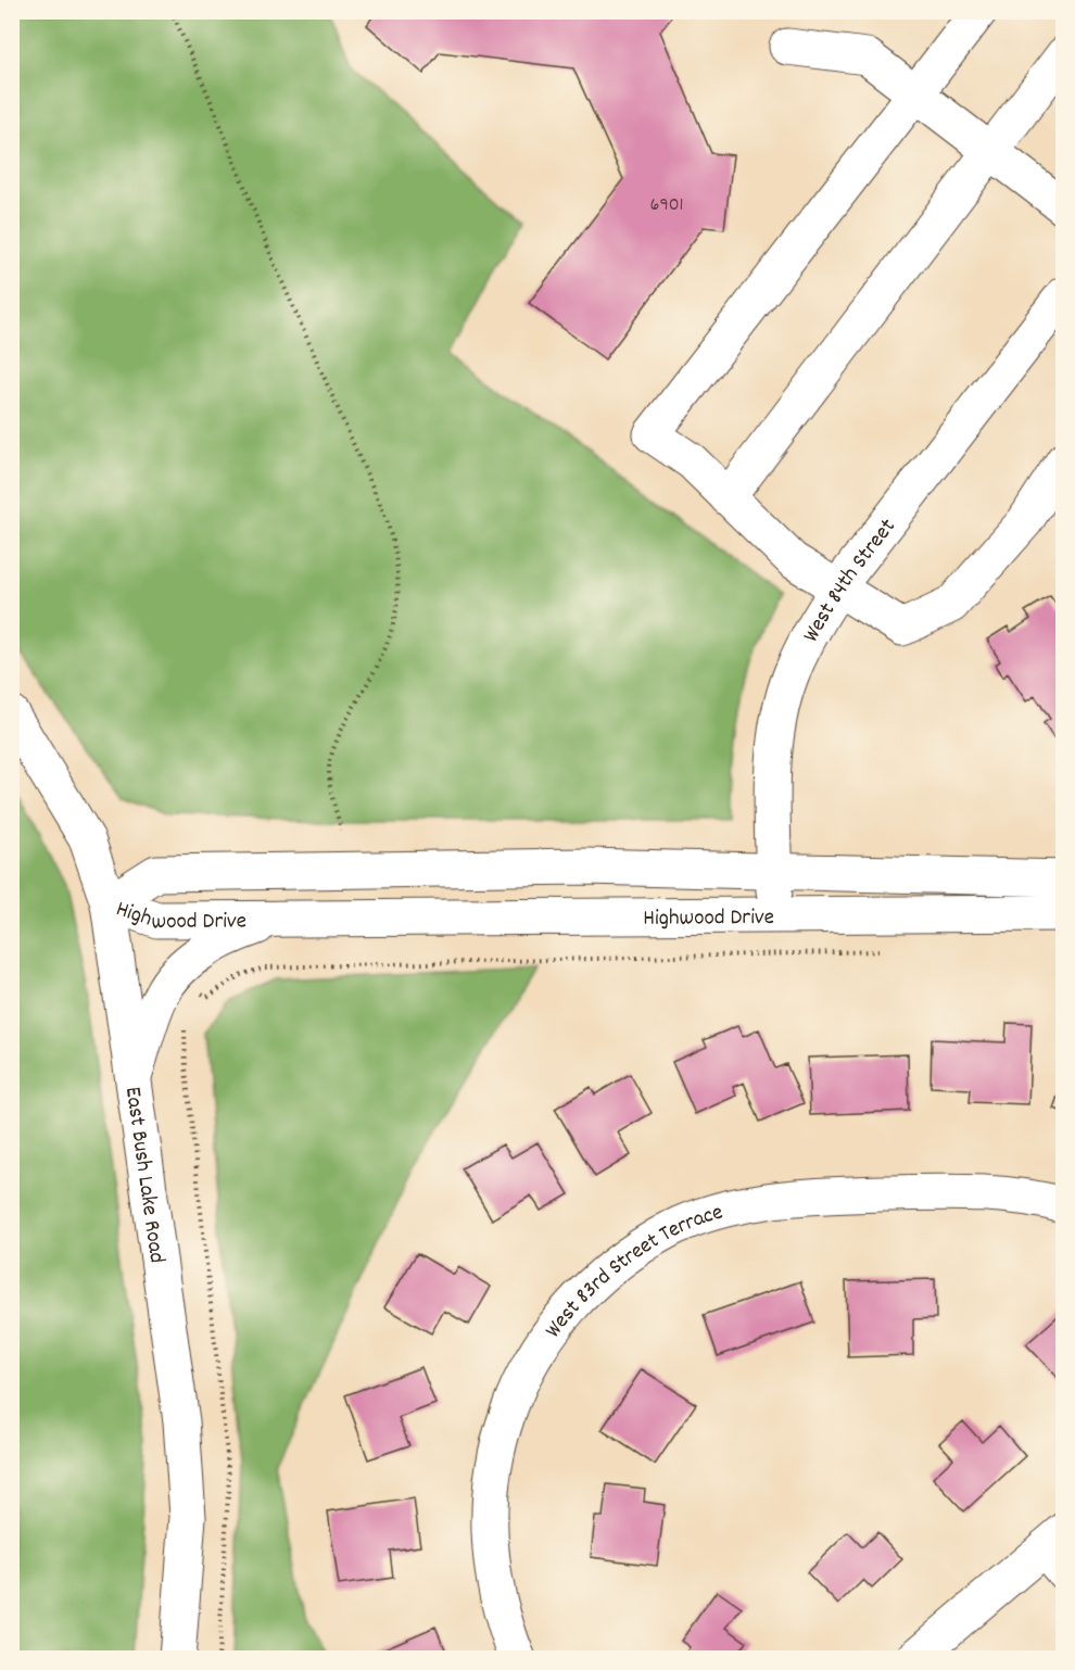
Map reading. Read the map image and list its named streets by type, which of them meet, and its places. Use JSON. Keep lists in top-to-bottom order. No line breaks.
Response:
{"streets":{"street":["West 84th Street","Highwood Drive","East Bush Lake Road","West 83rd Street Terrace"]},"crossings":[["West 84th Street","Highwood Drive"],["Highwood Drive","East Bush Lake Road"]],"house_numbers":["6901"]}
